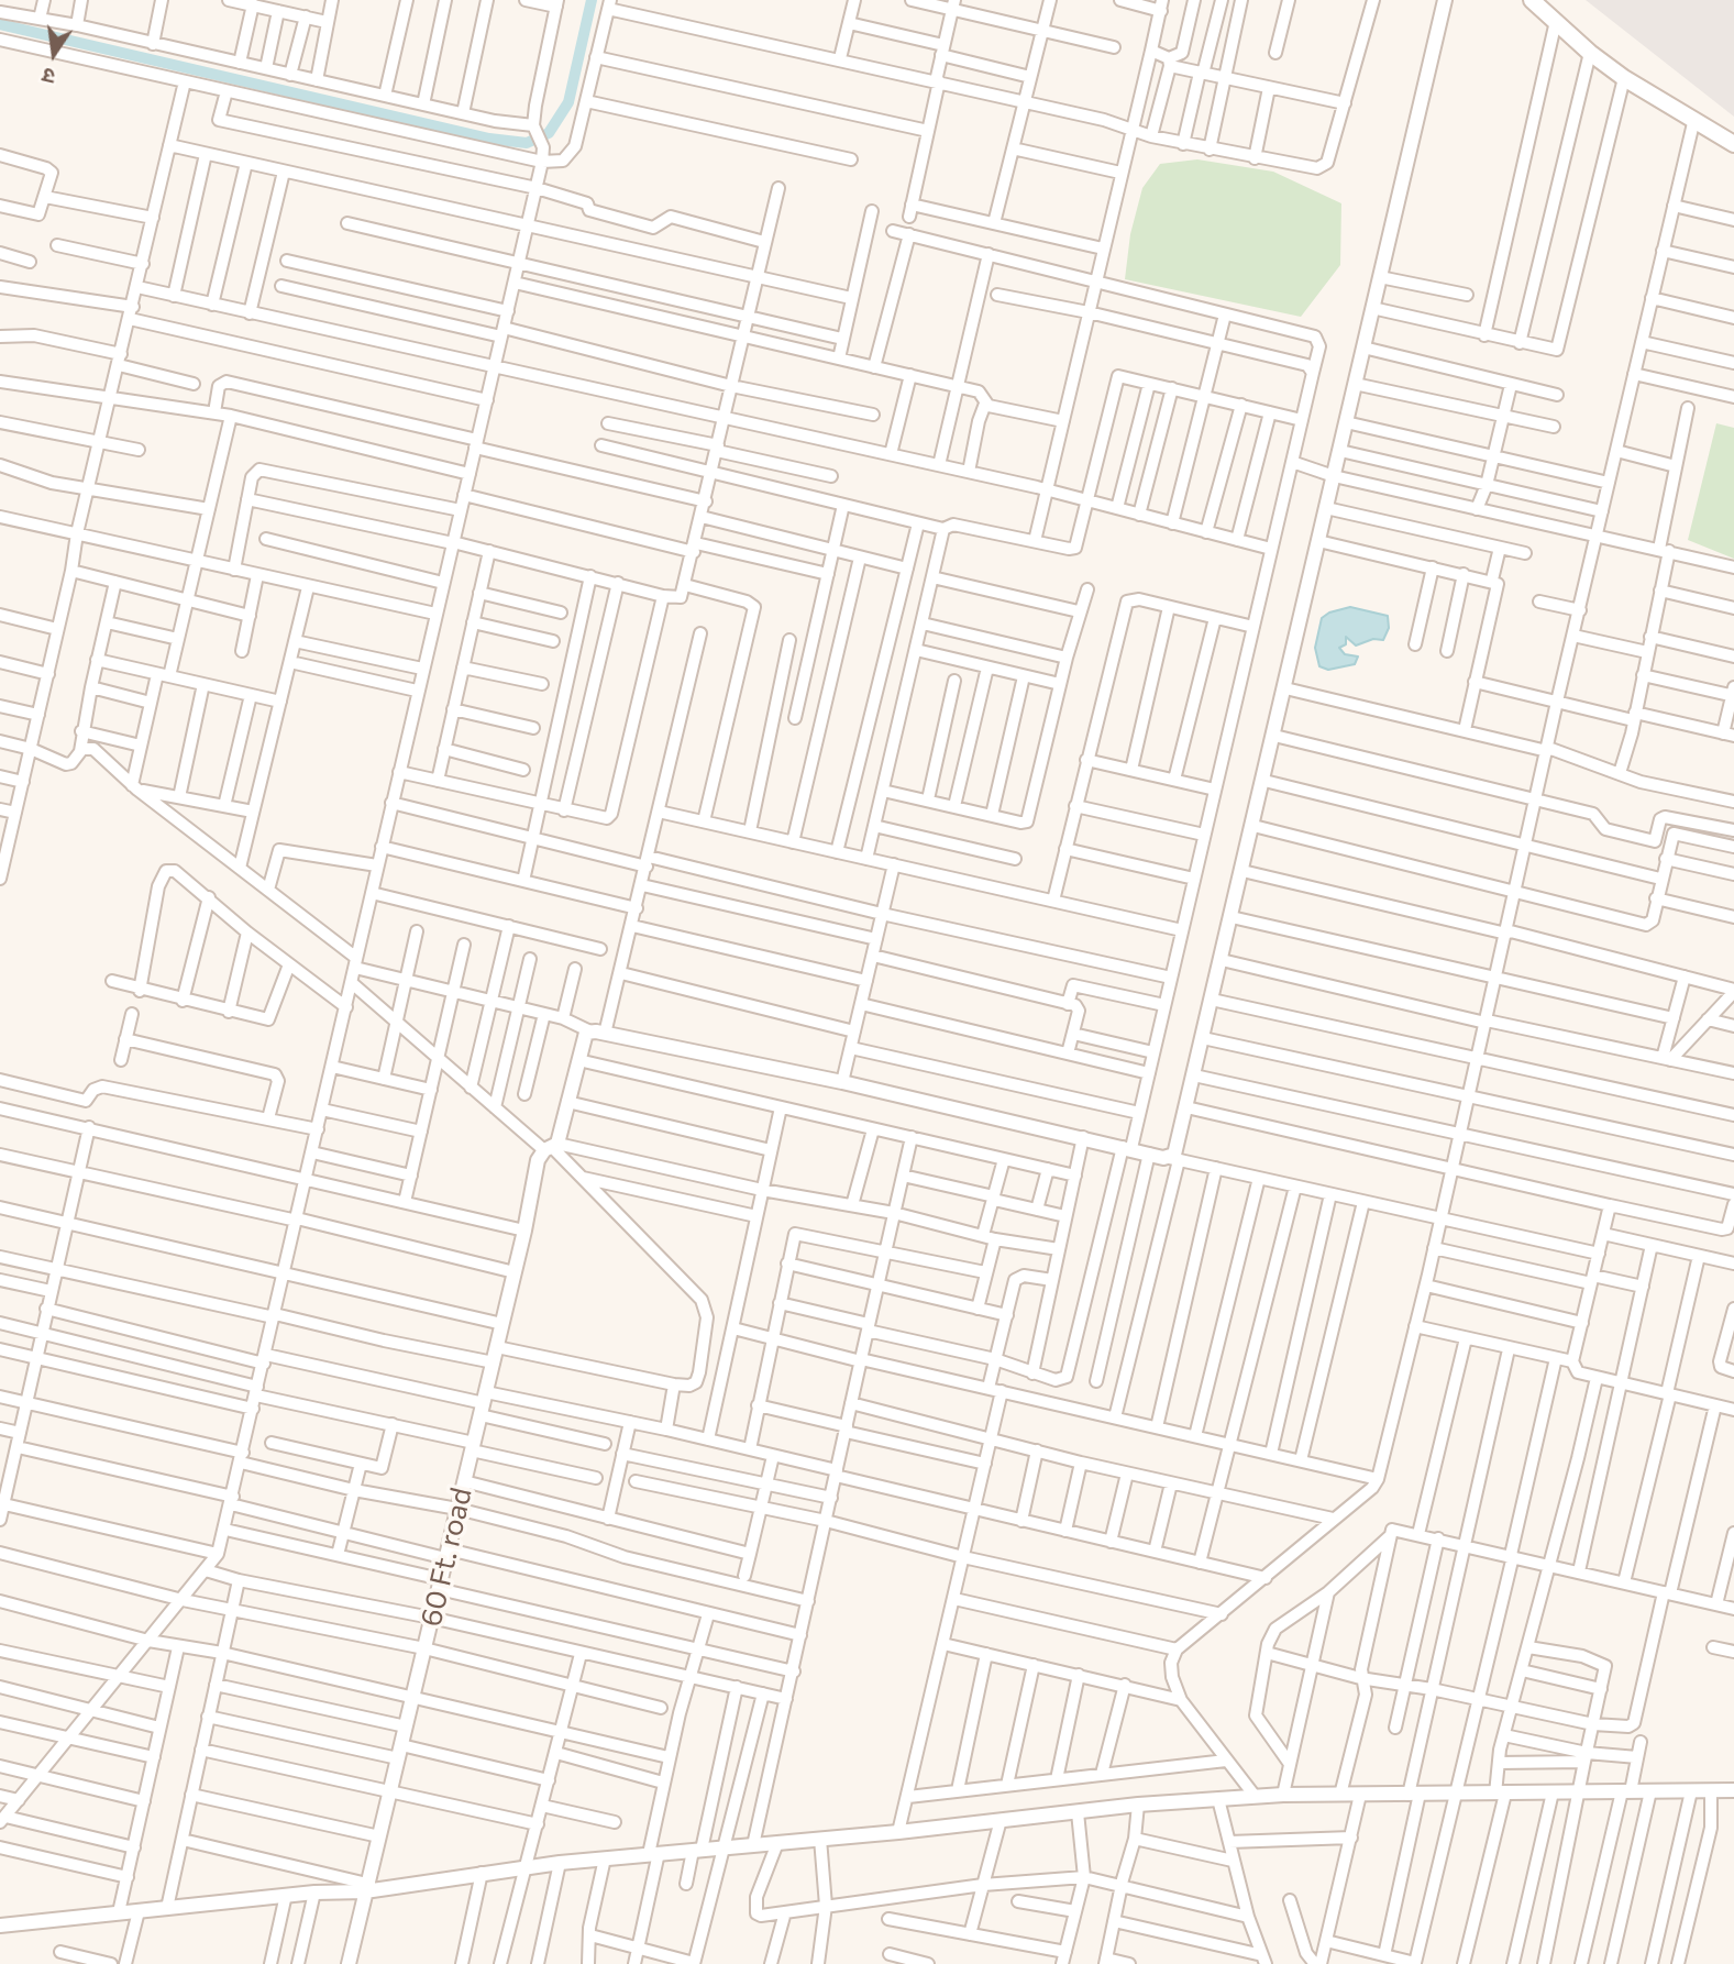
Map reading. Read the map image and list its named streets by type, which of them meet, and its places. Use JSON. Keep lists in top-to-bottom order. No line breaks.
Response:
{"streets":{"street":["60 Ft. road"]},"north":"bottom"}
